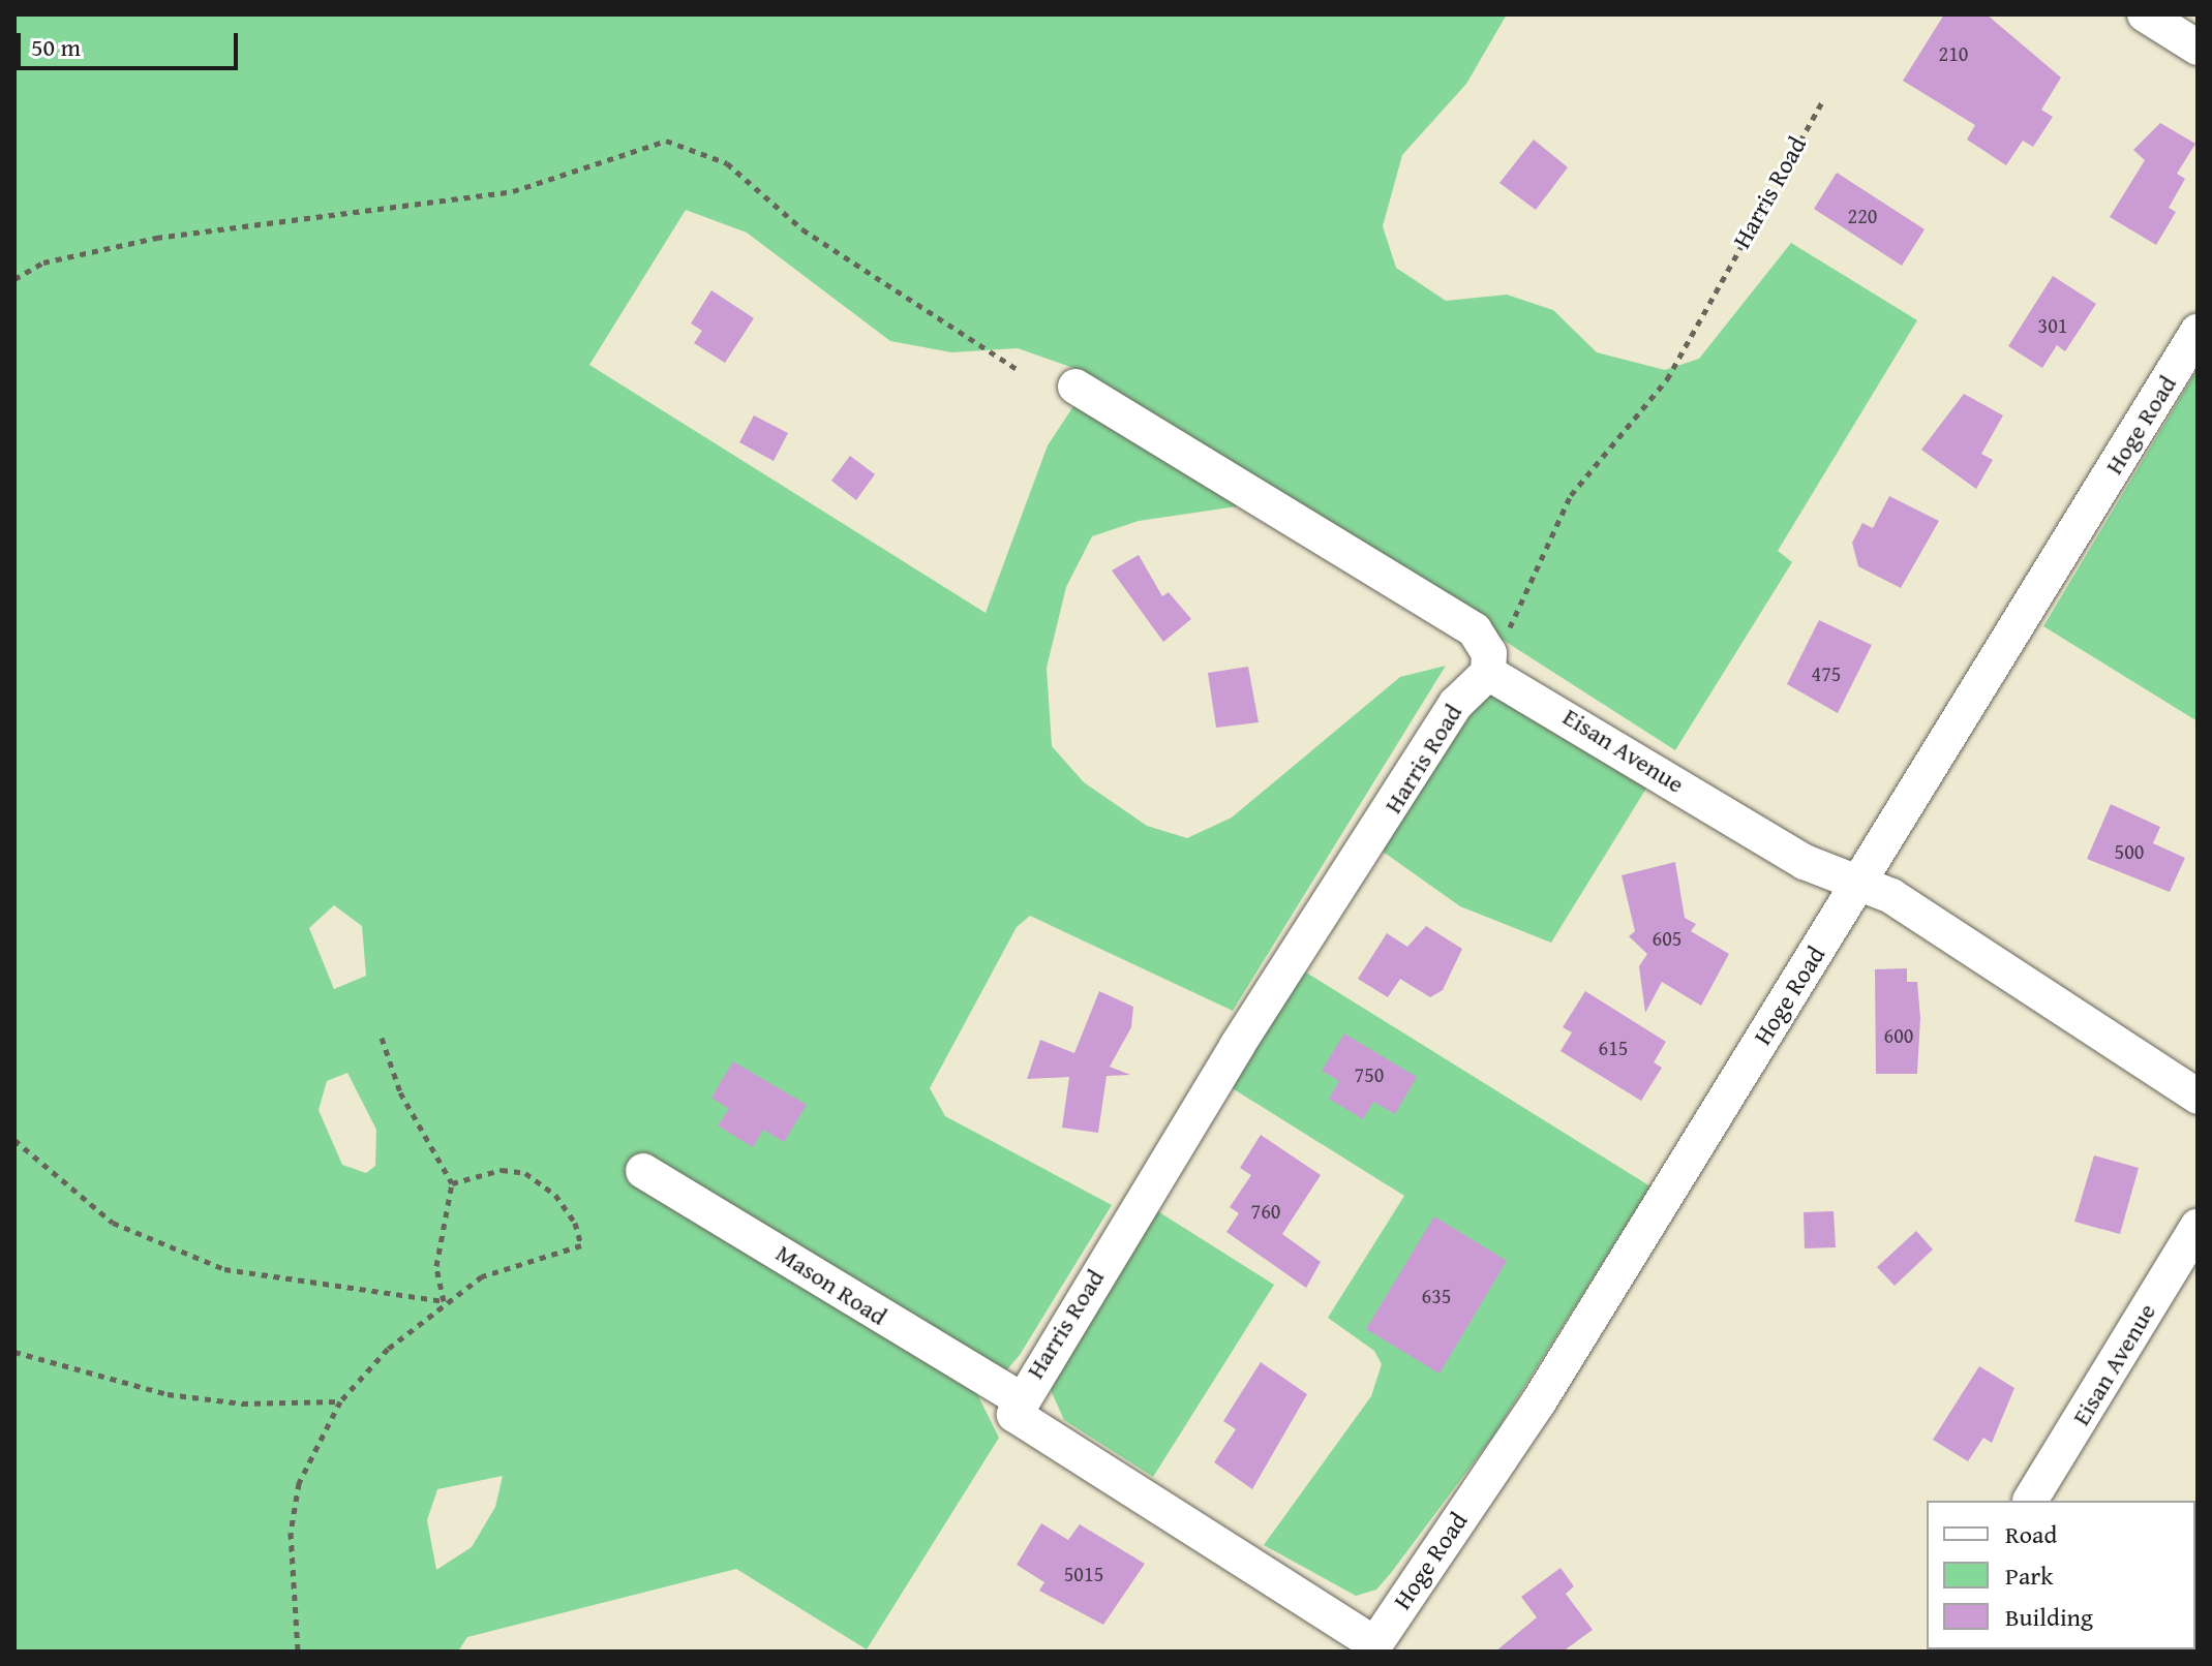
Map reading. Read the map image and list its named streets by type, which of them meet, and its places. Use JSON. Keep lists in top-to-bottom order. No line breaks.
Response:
{"streets":{"street":["Harris Road","Hoge Road","Eisan Avenue","Mason Road"]},"crossings":[["Harris Road","Eisan Avenue"],["Harris Road","Mason Road"],["Hoge Road","Eisan Avenue"],["Hoge Road","Mason Road"]],"house_numbers":["210","220","301","475","500","605","600","615","750","760","635","5015"],"legend":["Road","Park","Building"],"scale_bar":"50 m"}
